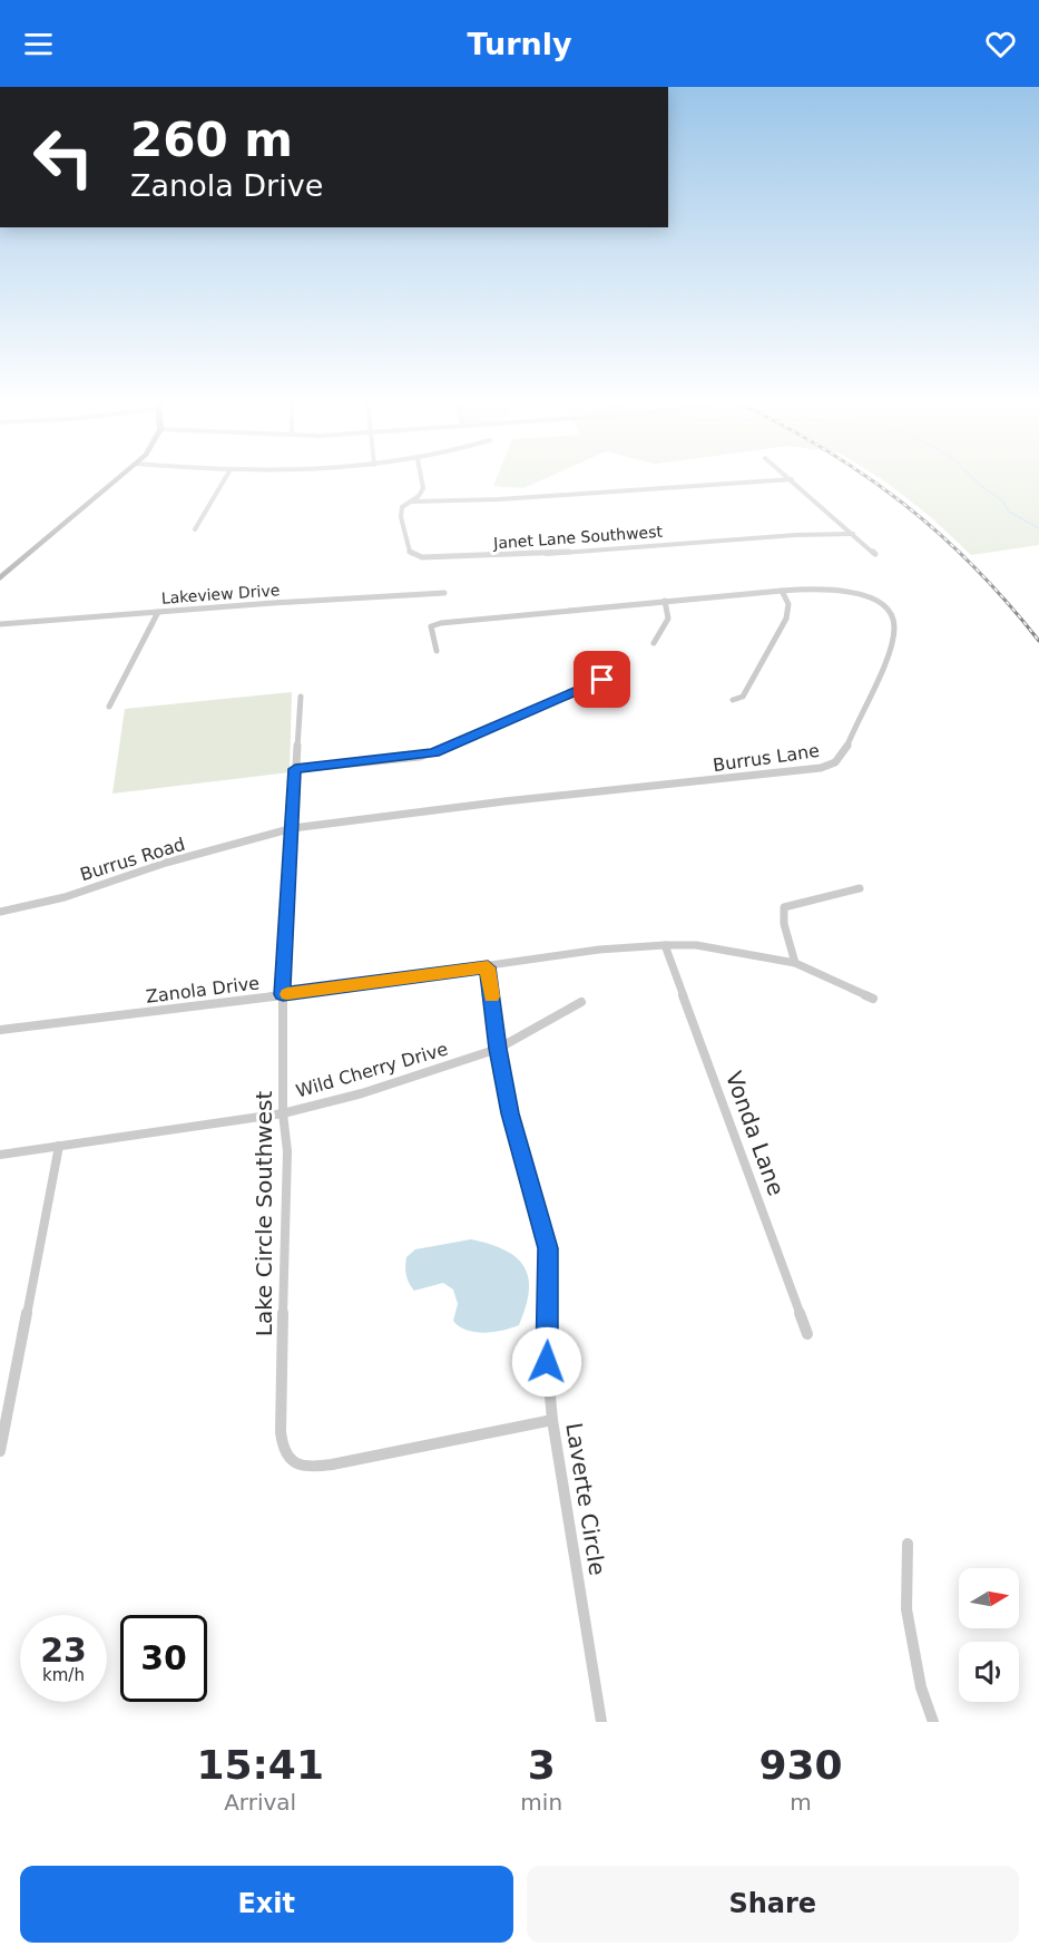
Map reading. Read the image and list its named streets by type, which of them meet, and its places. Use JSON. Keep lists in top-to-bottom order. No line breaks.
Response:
{"streets":{"street":["Janet Lane Southwest","Lakeview Drive","Burrus Lane","Burrus Road","Zanola Drive","Wild Cherry Drive","Vonda Lane","Lake Circle Southwest","Laverte Circle"]},"crossings":[["Burrus Lane","Burrus Road"],["Burrus Lane","Lake Circle Southwest"],["Burrus Road","Lake Circle Southwest"],["Zanola Drive","Vonda Lane"],["Zanola Drive","Lake Circle Southwest"],["Zanola Drive","Laverte Circle"],["Wild Cherry Drive","Lake Circle Southwest"],["Wild Cherry Drive","Laverte Circle"],["Lake Circle Southwest","Laverte Circle"]],"north":"right","page":{"header":"Turnly","turn":["260 m","Zanola Drive"],"speed":"23 km/h","limit":"30","eta":["15:41","Arrival","3","min","930","m"],"buttons":["Exit","Share"]}}
